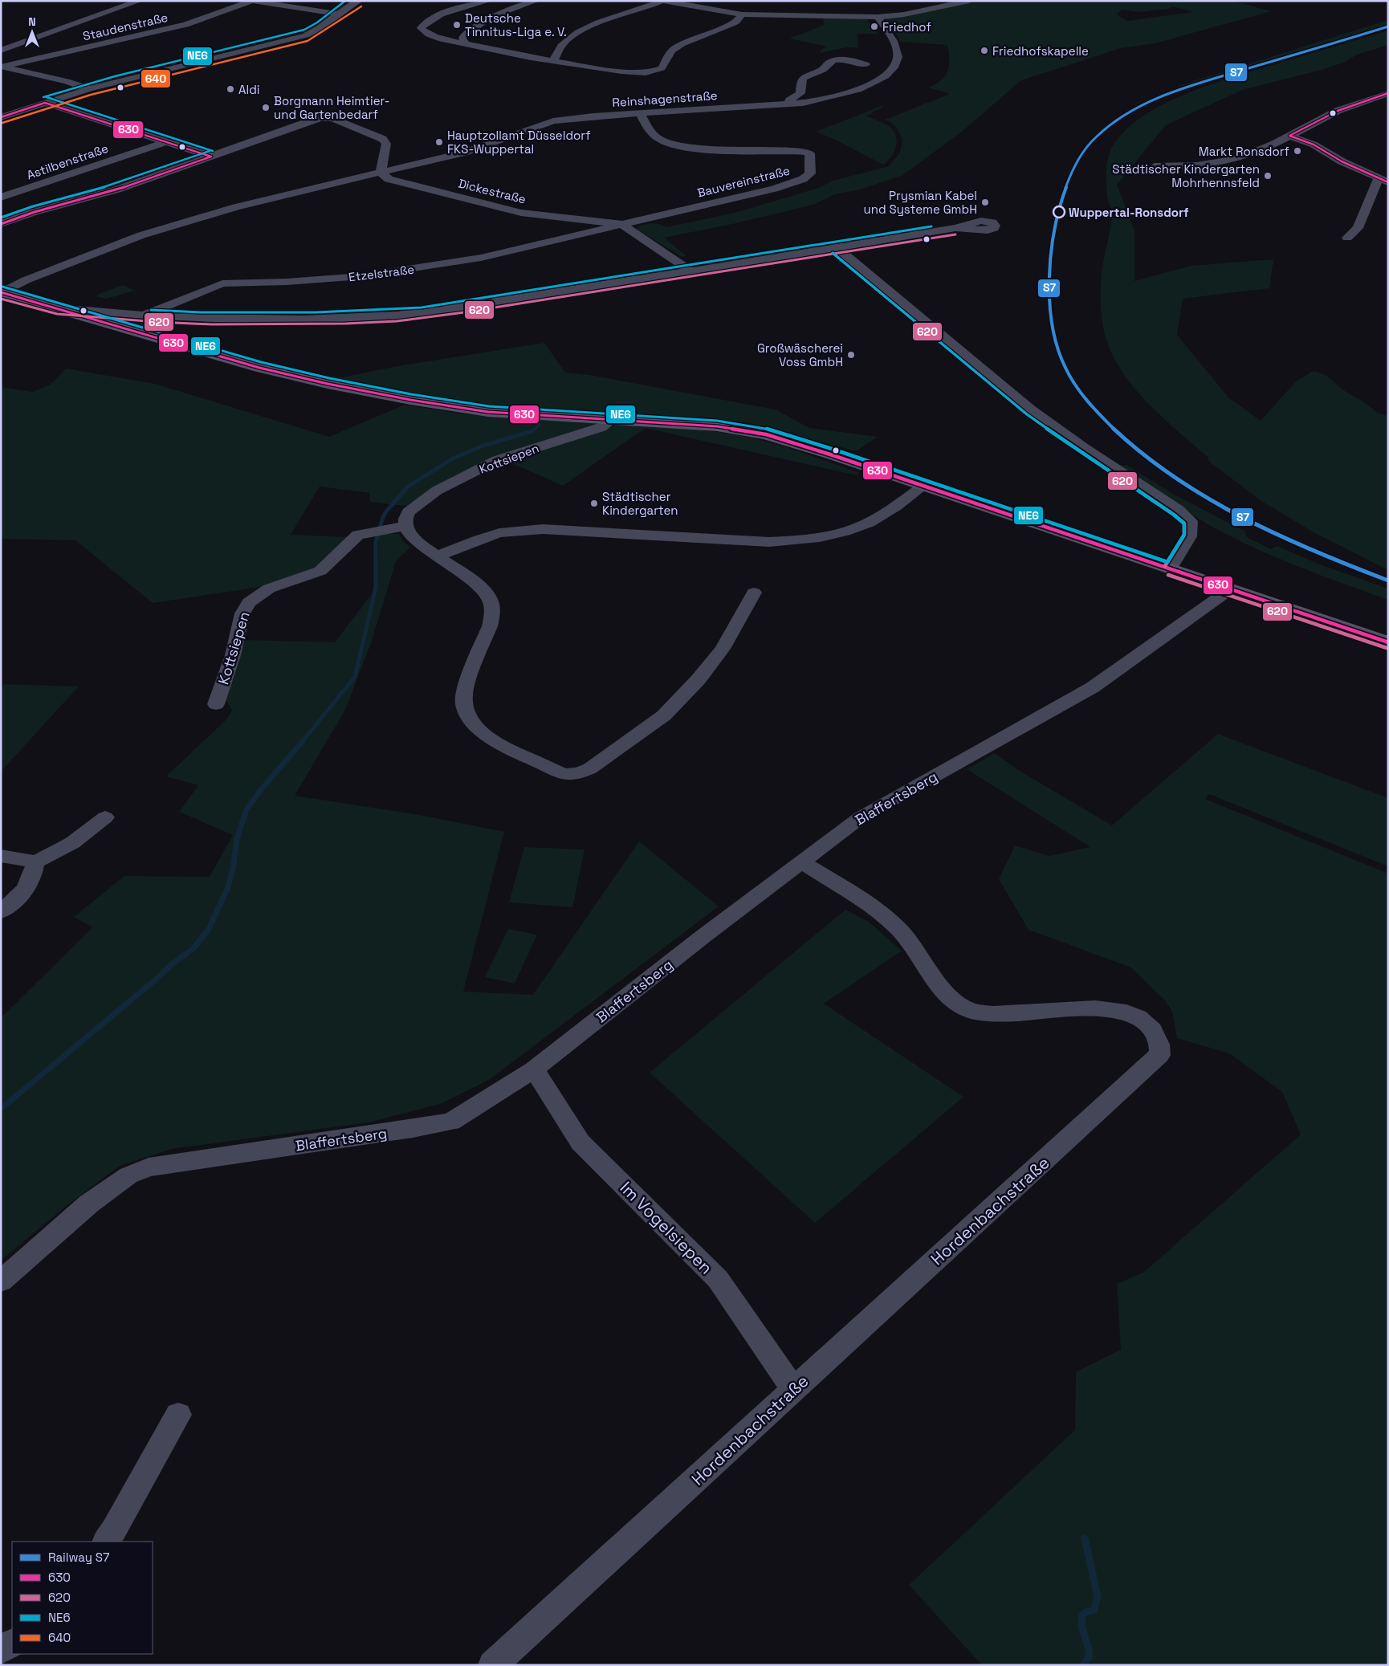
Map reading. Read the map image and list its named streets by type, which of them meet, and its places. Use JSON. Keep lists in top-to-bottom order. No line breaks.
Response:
{"streets":{"street":["Staudenstraße","Reinshagenstraße","Astilbenstraße","Bauvereinstraße","Dickestraße","Etzelstraße","Kottsiepen","Blaffertsberg","Hordenbachstraße","Im Vogelsiepen"]},"crossings":[["Reinshagenstraße","Bauvereinstraße"],["Reinshagenstraße","Dickestraße"],["Bauvereinstraße","Dickestraße"],["Bauvereinstraße","Etzelstraße"],["Dickestraße","Etzelstraße"],["Blaffertsberg","Hordenbachstraße"],["Blaffertsberg","Im Vogelsiepen"],["Hordenbachstraße","Im Vogelsiepen"]],"places":["Deutsche Tinnitus-Liga e. V.","Friedhof","Friedhofskapelle","Aldi","Borgmann Heimtier- und Gartenbedarf","Hauptzollamt Düsseldorf FKS-Wuppertal","Markt Ronsdorf","Städtischer Kindergarten Mohrhennsfeld","Prysmian Kabel und Systeme GmbH","Wuppertal-Ronsdorf","Großwäscherei Voss GmbH","Städtischer Kindergarten"],"lines":["transit line NE6","transit line 640","rail line S7","transit line 630","transit line 620"],"legend":["Railway S7","630","620","NE6","640"],"north":"top"}
